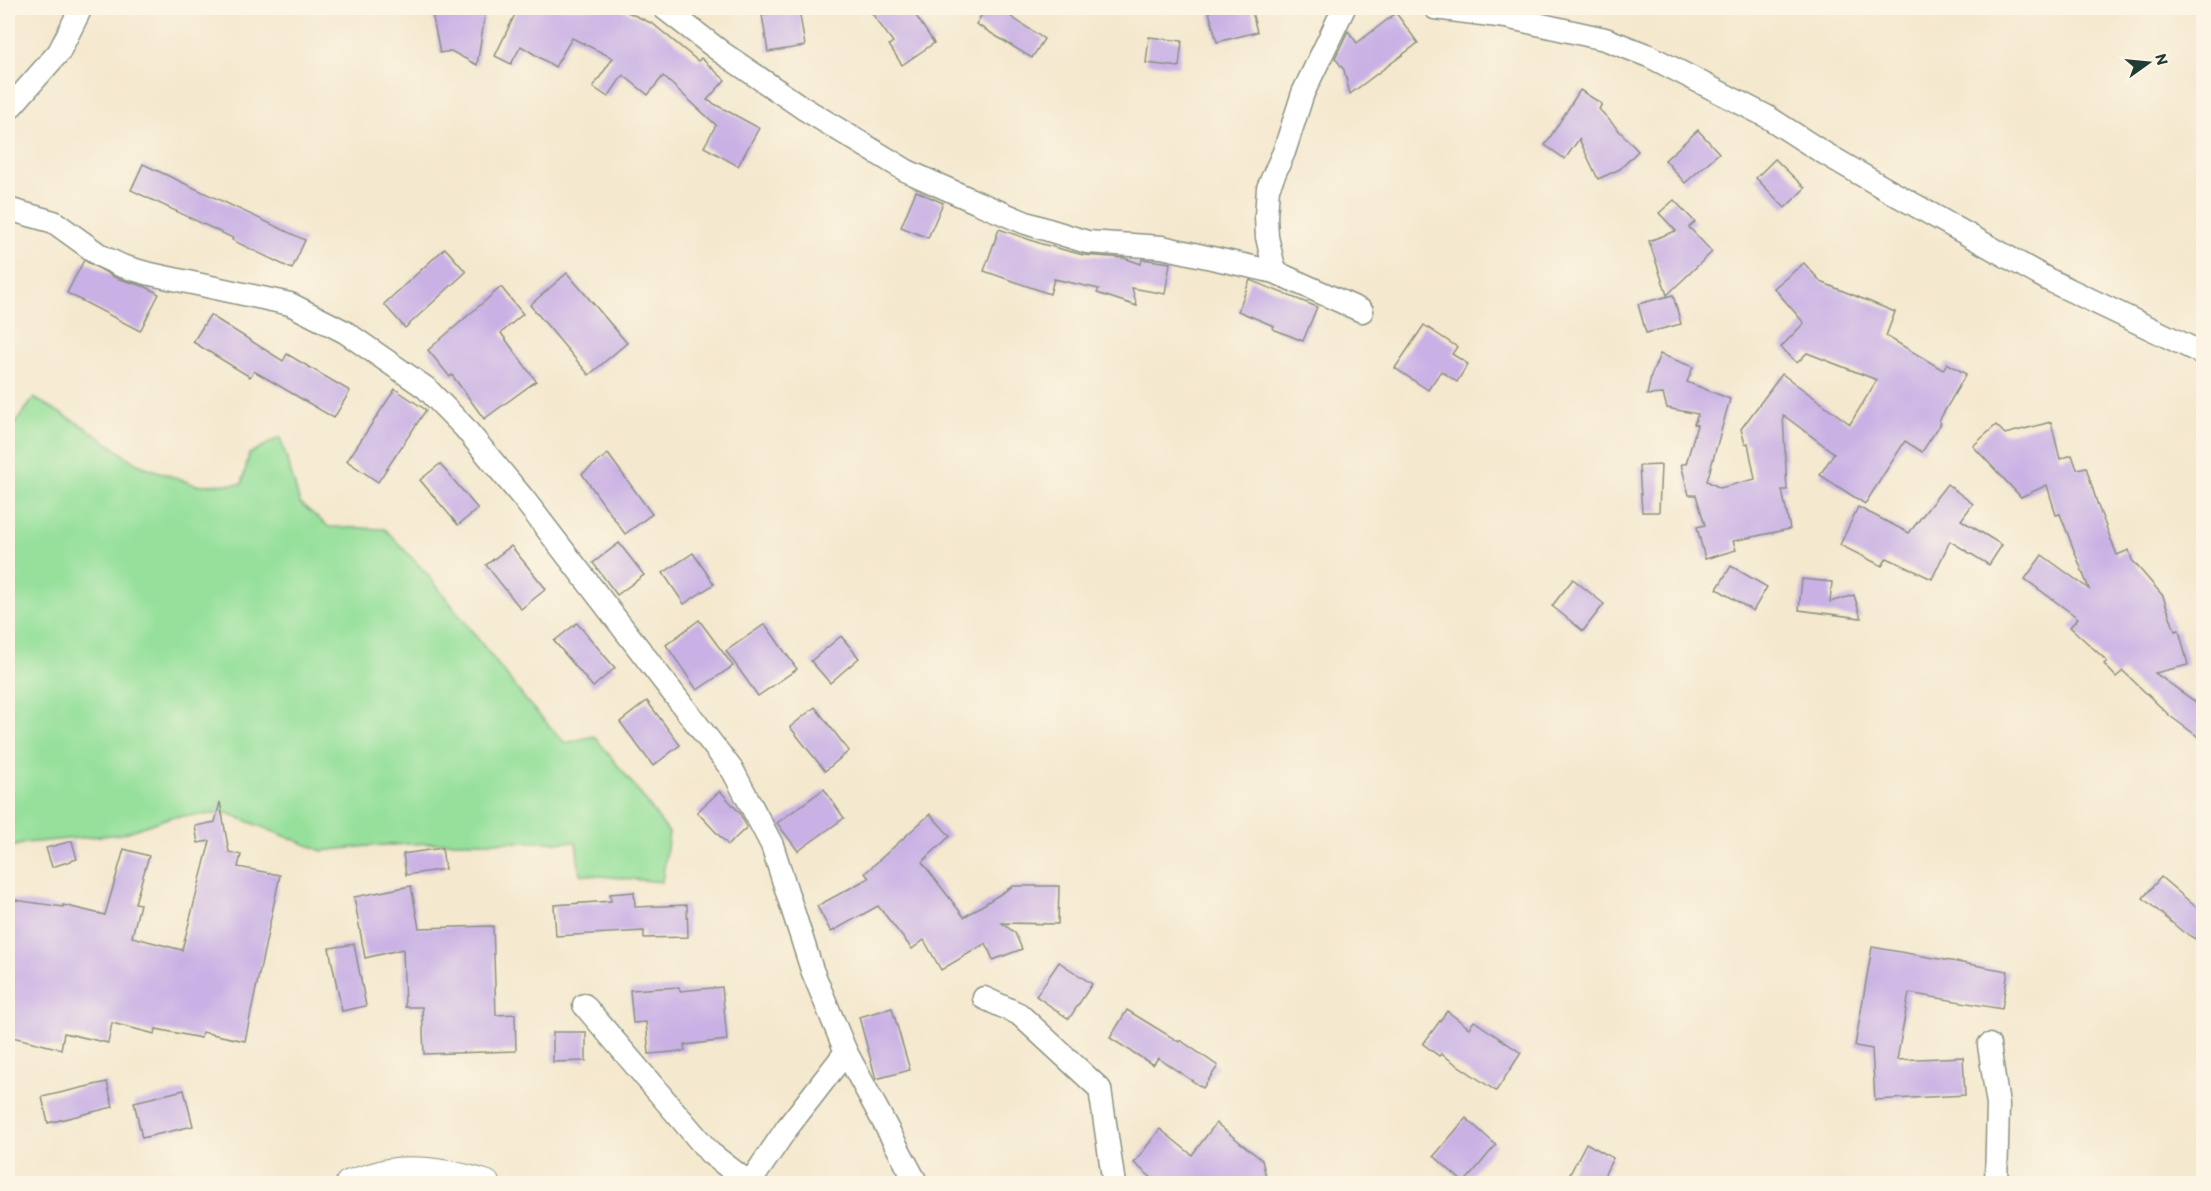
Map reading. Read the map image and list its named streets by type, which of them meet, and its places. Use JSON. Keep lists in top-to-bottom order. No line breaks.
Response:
{"north":"right"}
